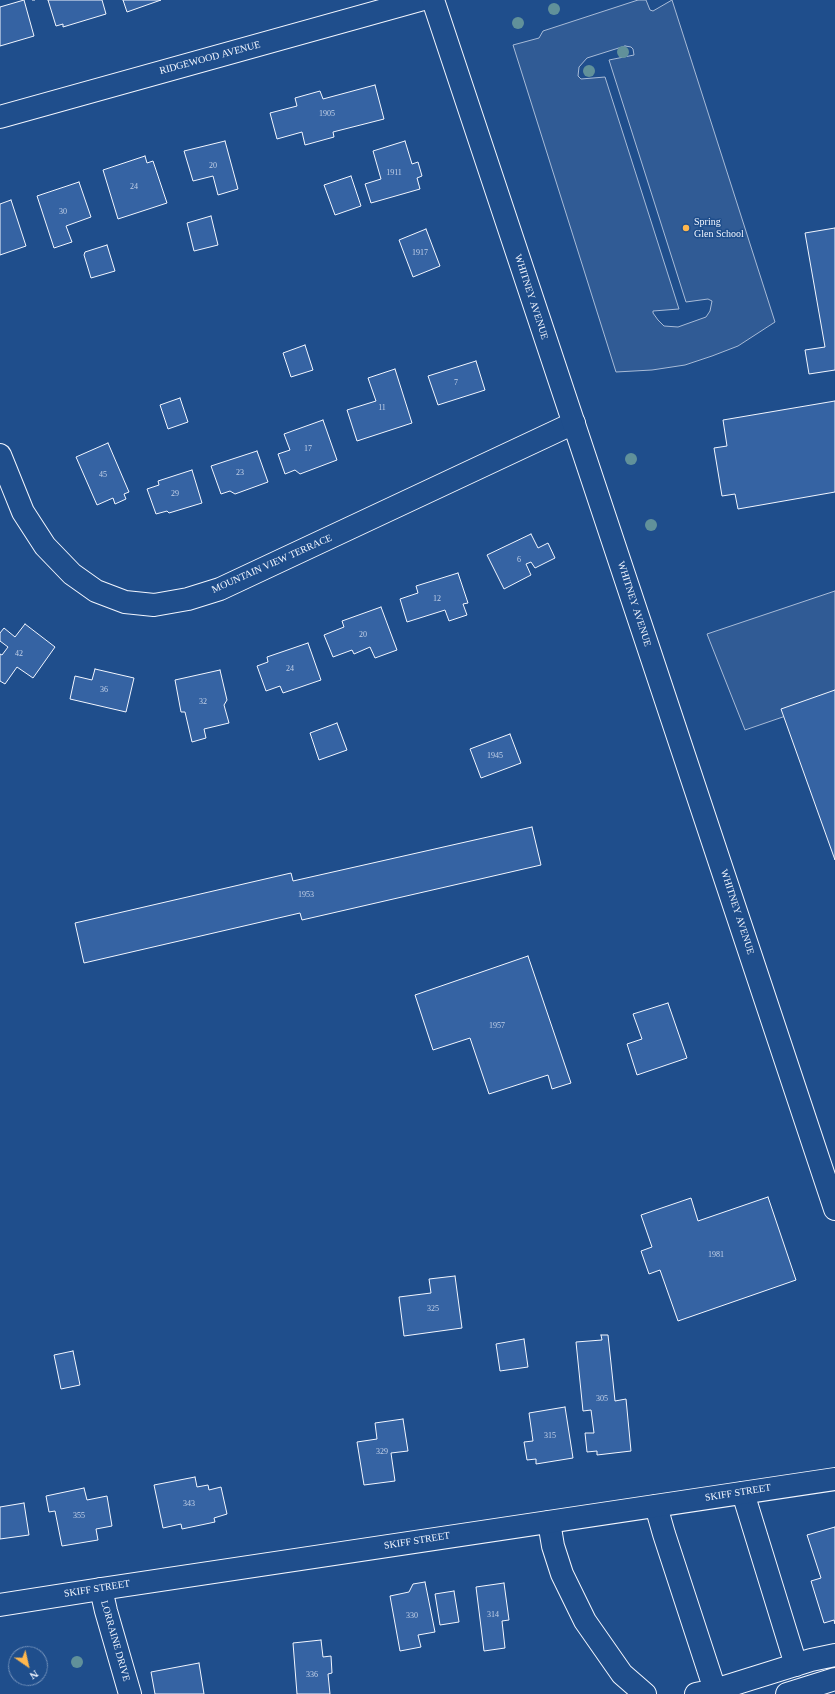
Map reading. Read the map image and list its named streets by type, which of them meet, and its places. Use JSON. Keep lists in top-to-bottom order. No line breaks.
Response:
{"streets":{"main road":["RIDGEWOOD AVENUE","WHITNEY AVENUE","MOUNTAIN VIEW TERRACE","SKIFF STREET","LORRAINE DRIVE"]},"crossings":[["WHITNEY AVENUE","MOUNTAIN VIEW TERRACE"],["SKIFF STREET","LORRAINE DRIVE"]],"places":["Spring Glen School"],"house_numbers":["1905","20","1911","24","30","1917","7","11","17","23","45","29","6","12","20","42","24","36","32","1945","1953","1957","1981","325","305","315","329","343","355","314","330","336"],"north":"bottom right"}
